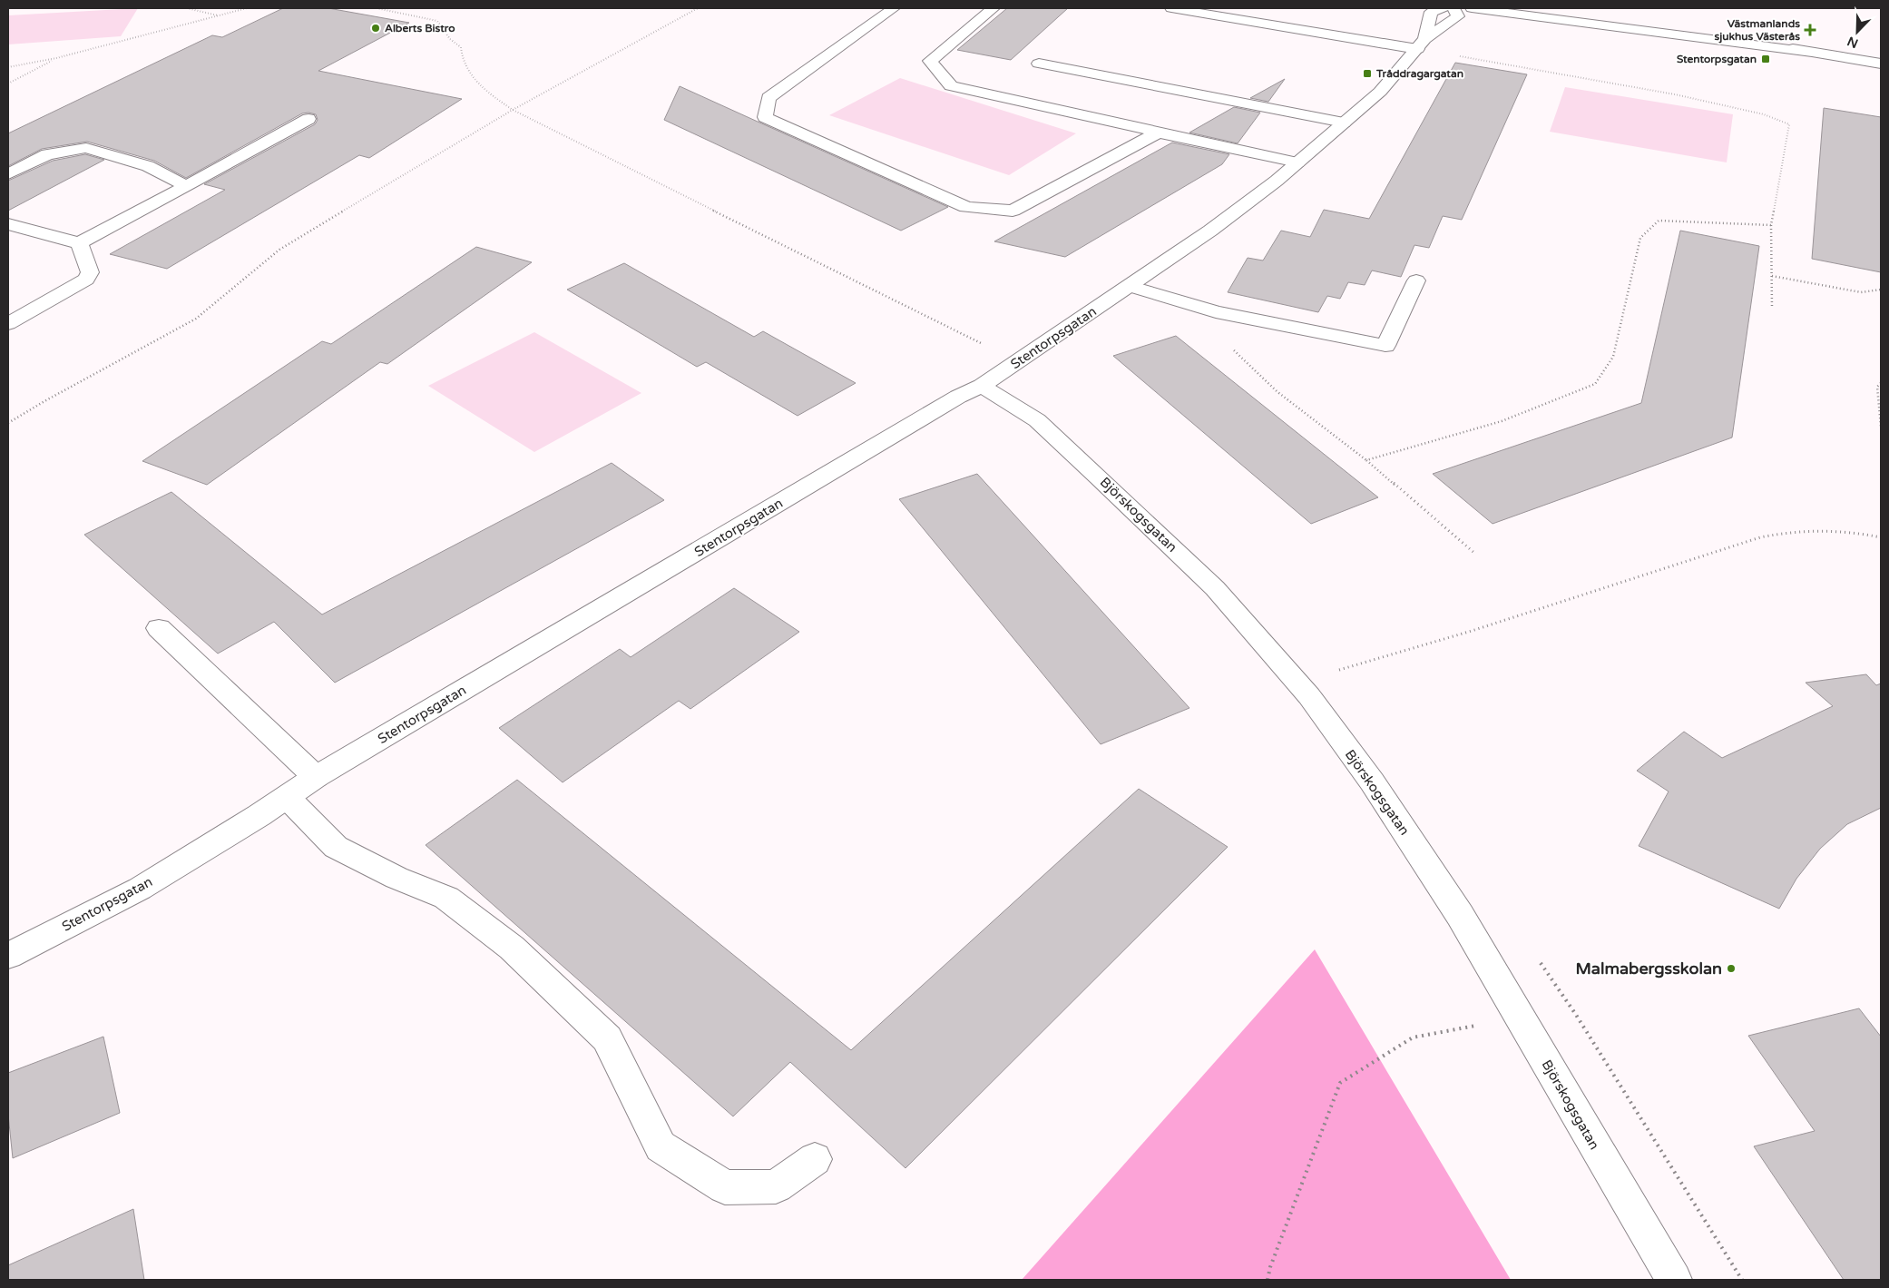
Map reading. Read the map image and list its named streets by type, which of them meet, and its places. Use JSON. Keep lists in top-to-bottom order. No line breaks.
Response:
{"streets":{"street":["Stentorpsgatan","Björskogsgatan"]},"crossings":[["Stentorpsgatan","Björskogsgatan"]],"places":{"other":["Alberts Bistro","Malmabergsskolan"],"health":["Västmanlands sjukhus Västerås"],"transit":["Stentorpsgatan","Tråddragargatan"]},"north":"bottom left"}
